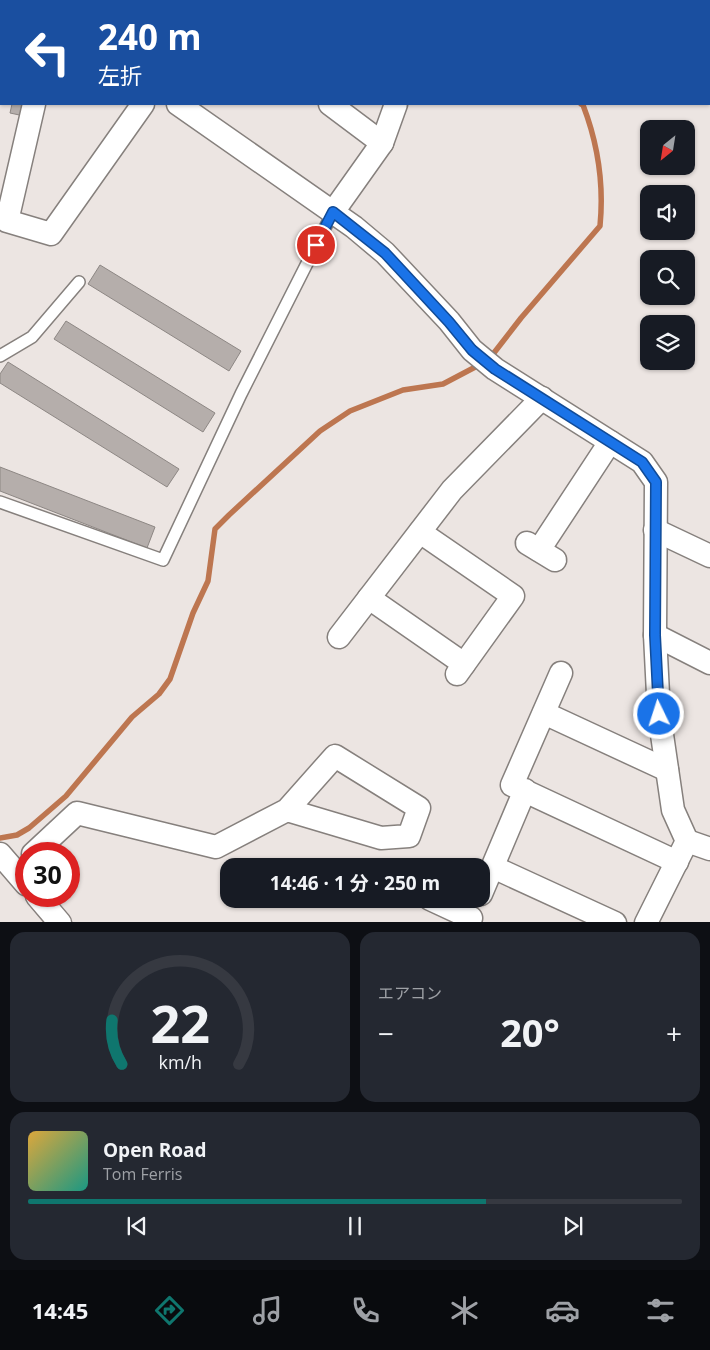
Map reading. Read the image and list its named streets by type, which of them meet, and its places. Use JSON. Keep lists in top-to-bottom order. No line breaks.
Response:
{"north":"bottom left","page":{"turn":["240 m","左折"],"limit":"30","trip":"14:46 · 1 分 · 250 m","tile":"エアコン","heat":["−","20°","+"],"song":["Open Road","Tom Ferris"],"tabs":"14:45","gauge":["22","km/h"]}}
